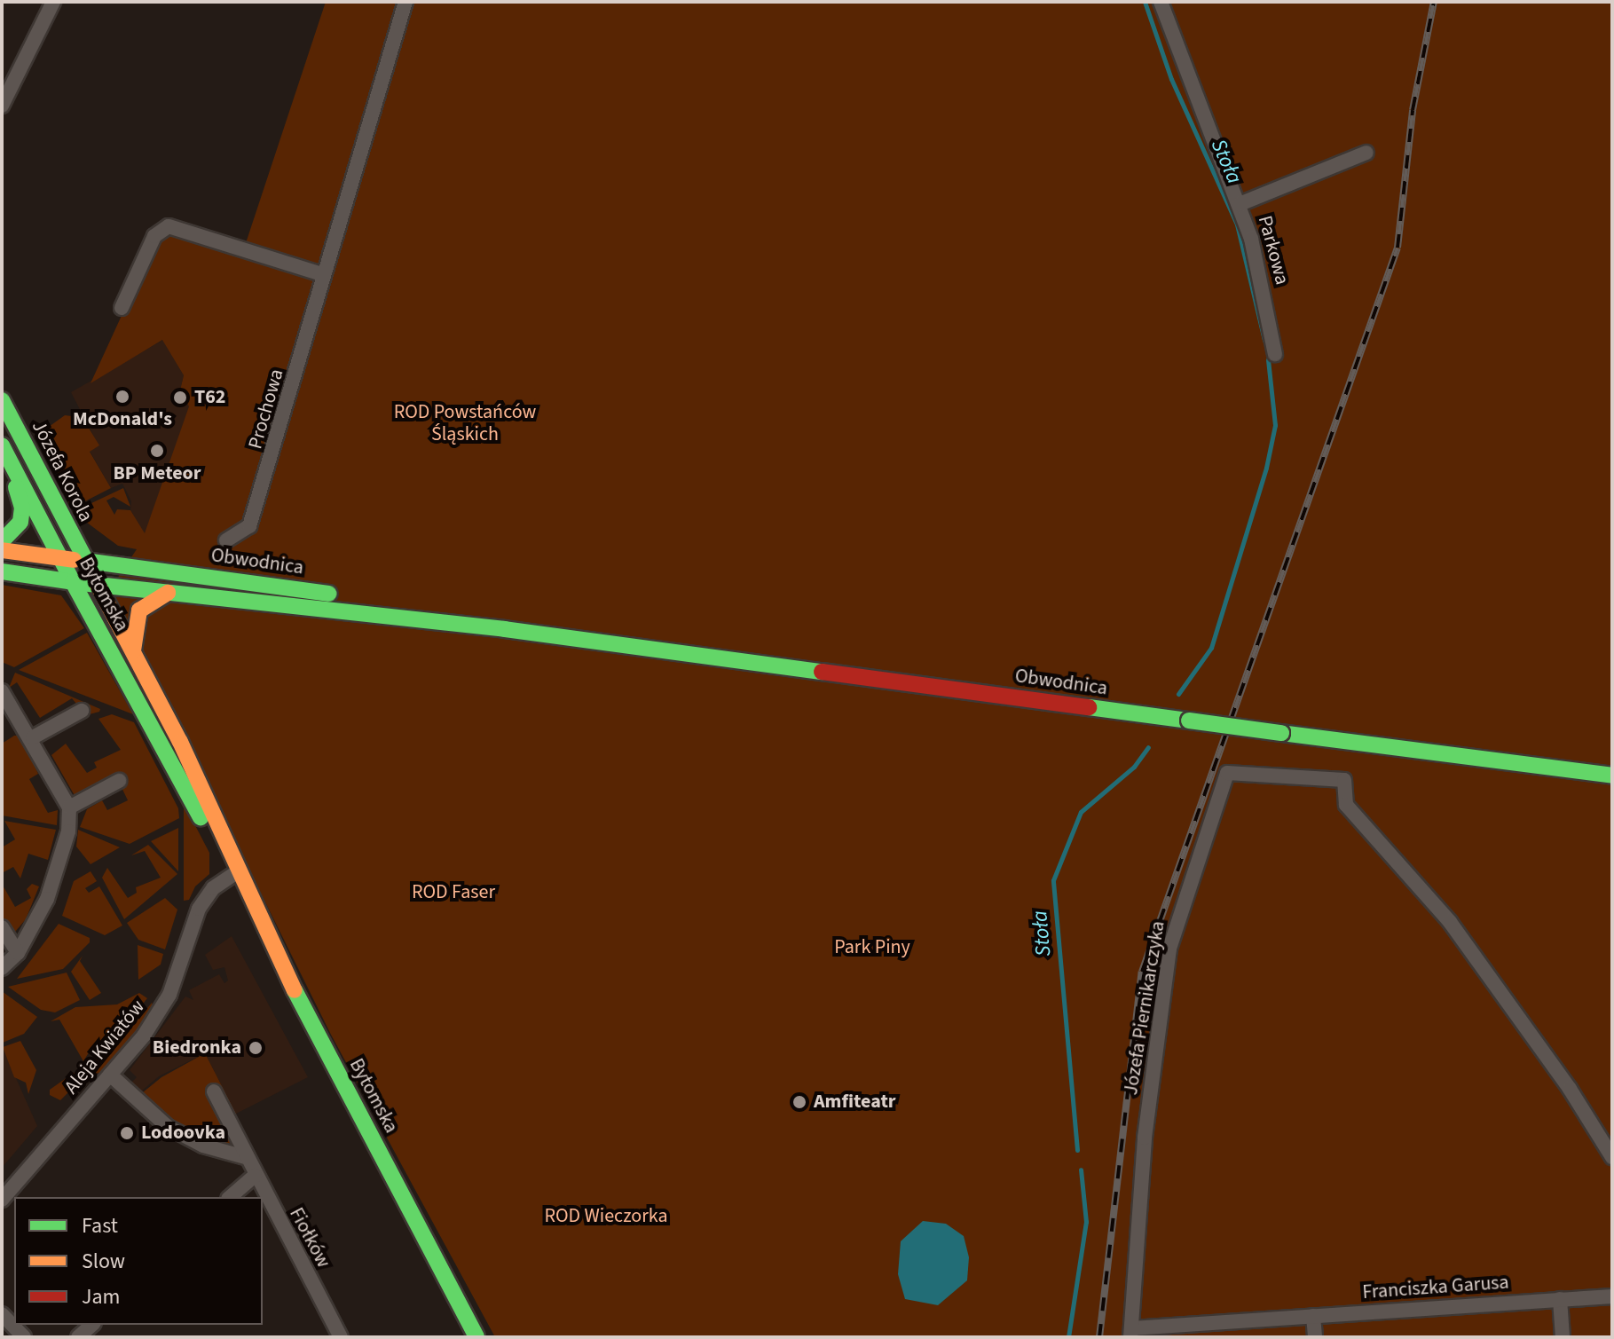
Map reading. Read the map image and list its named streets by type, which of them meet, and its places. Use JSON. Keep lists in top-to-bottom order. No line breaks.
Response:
{"streets":{"main road":["Józefa Korola","Obwodnica","Bytomska"],"street":["Parkowa","Prochowa","Józefa Piernikarczyka","Aleja Kwiatów","Fiołków","Franciszka Garusa"]},"crossings":[["Józefa Korola","Obwodnica"],["Józefa Korola","Bytomska"],["Obwodnica","Bytomska"],["Bytomska","Aleja Kwiatów"],["Józefa Piernikarczyka","Franciszka Garusa"]],"water":["Stoła"],"parks":["ROD Powstańców Śląskich","ROD Faser","Park Piny","ROD Wieczorka"],"places":["McDonald's","T62","BP Meteor","Biedronka","Amfiteatr","Lodoovka"],"legend":["Fast","Slow","Jam"]}
